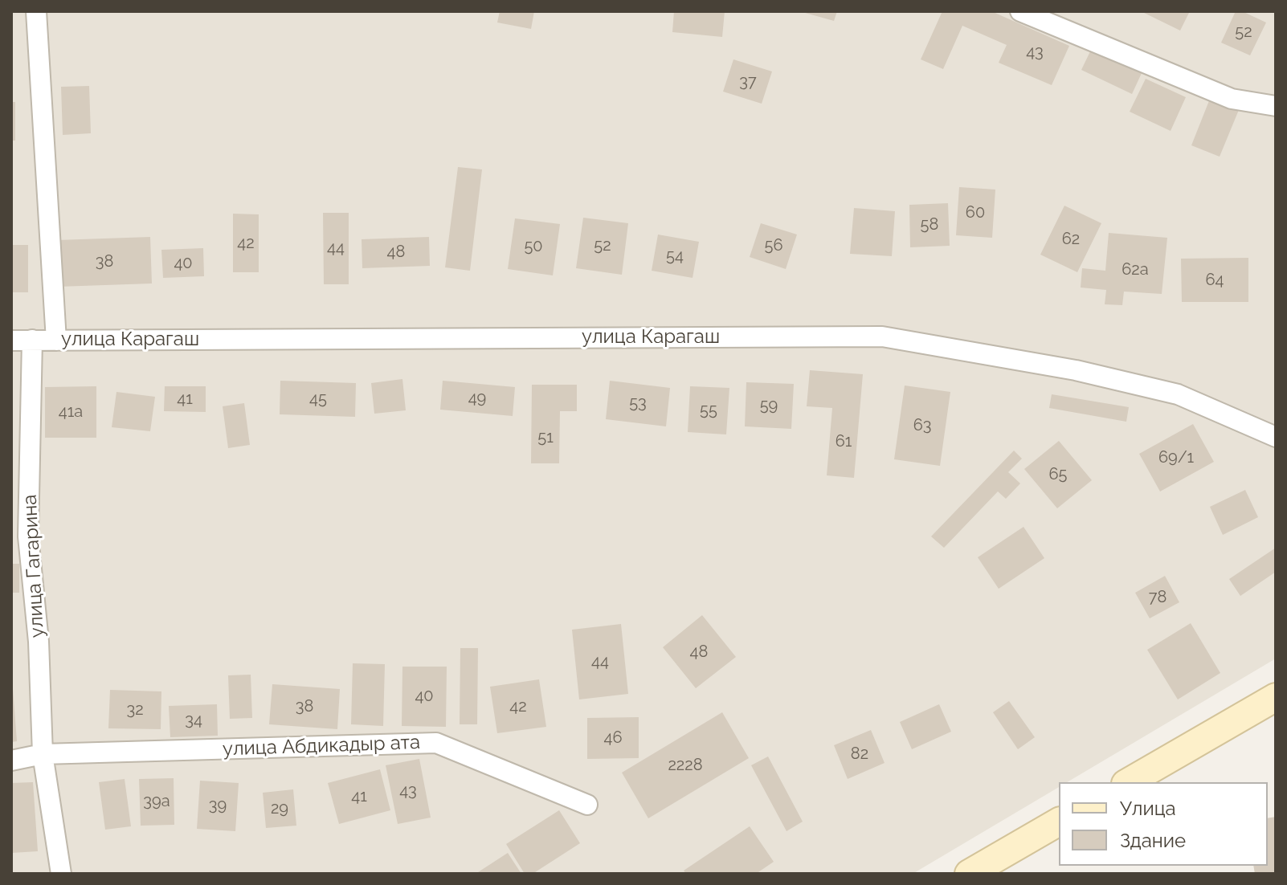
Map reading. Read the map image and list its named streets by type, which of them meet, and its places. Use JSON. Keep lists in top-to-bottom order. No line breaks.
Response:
{"streets":{"street":["улица Карагаш","улица Гагарина","улица Абдикадыр ата"]},"crossings":[["улица Карагаш","улица Гагарина"],["улица Гагарина","улица Абдикадыр ата"]],"house_numbers":["52","43","37","60","58","62","42","52","56","50","44","48","54","38","40","62а","64","49","41","45","53","59","55","41а","63","51","61","69/1","65","78","48","44","40","38","42","32","34","46","82","2228","43","41","39а","39","29"],"legend":["Улица","Здание"]}
